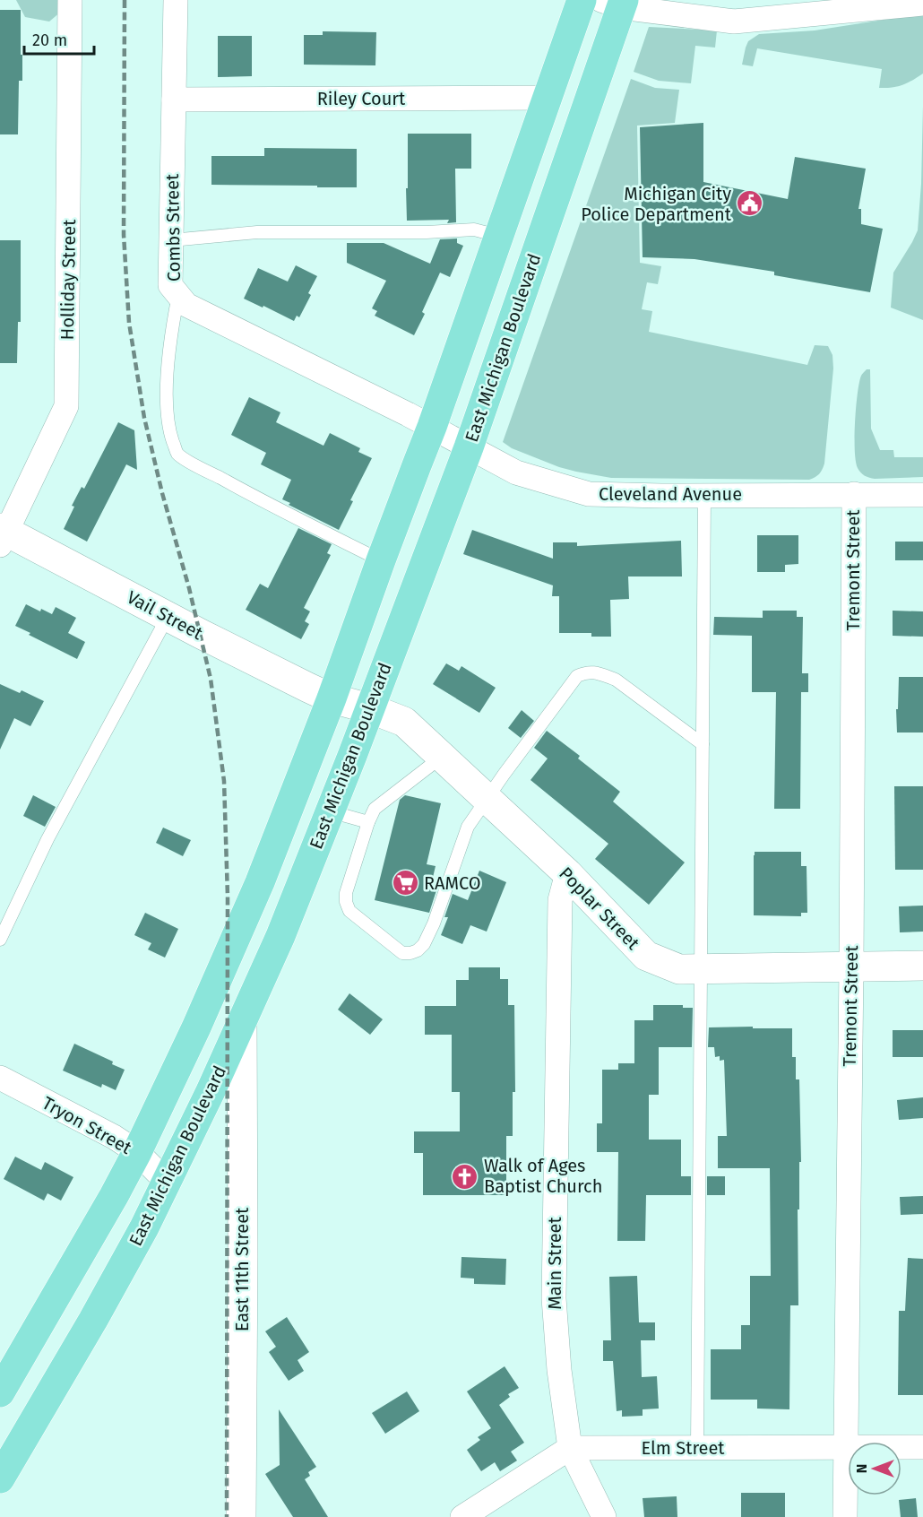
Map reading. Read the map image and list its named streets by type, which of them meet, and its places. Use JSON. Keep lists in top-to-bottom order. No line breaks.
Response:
{"streets":{"main road":["East Michigan Boulevard"],"street":["Riley Court","Combs Street","Holliday Street","Cleveland Avenue","Tremont Street","Vail Street","Poplar Street","Tryon Street","Main Street","East 11th Street","Elm Street"]},"crossings":[["Riley Court","Combs Street"],["Combs Street","Cleveland Avenue"],["Holliday Street","Vail Street"],["East Michigan Boulevard","Cleveland Avenue"],["East Michigan Boulevard","Poplar Street"],["East Michigan Boulevard","Tryon Street"],["East Michigan Boulevard","East 11th Street"],["Cleveland Avenue","Tremont Street"],["Tremont Street","Poplar Street"],["Tremont Street","Elm Street"],["Vail Street","Poplar Street"],["Poplar Street","Main Street"],["Main Street","Elm Street"]],"places":{"public building":["Michigan City Police Department"],"supermarket":["RAMCO"],"church":["Walk of Ages Baptist Church"]},"scale_bar":"20 m","north":"left"}
